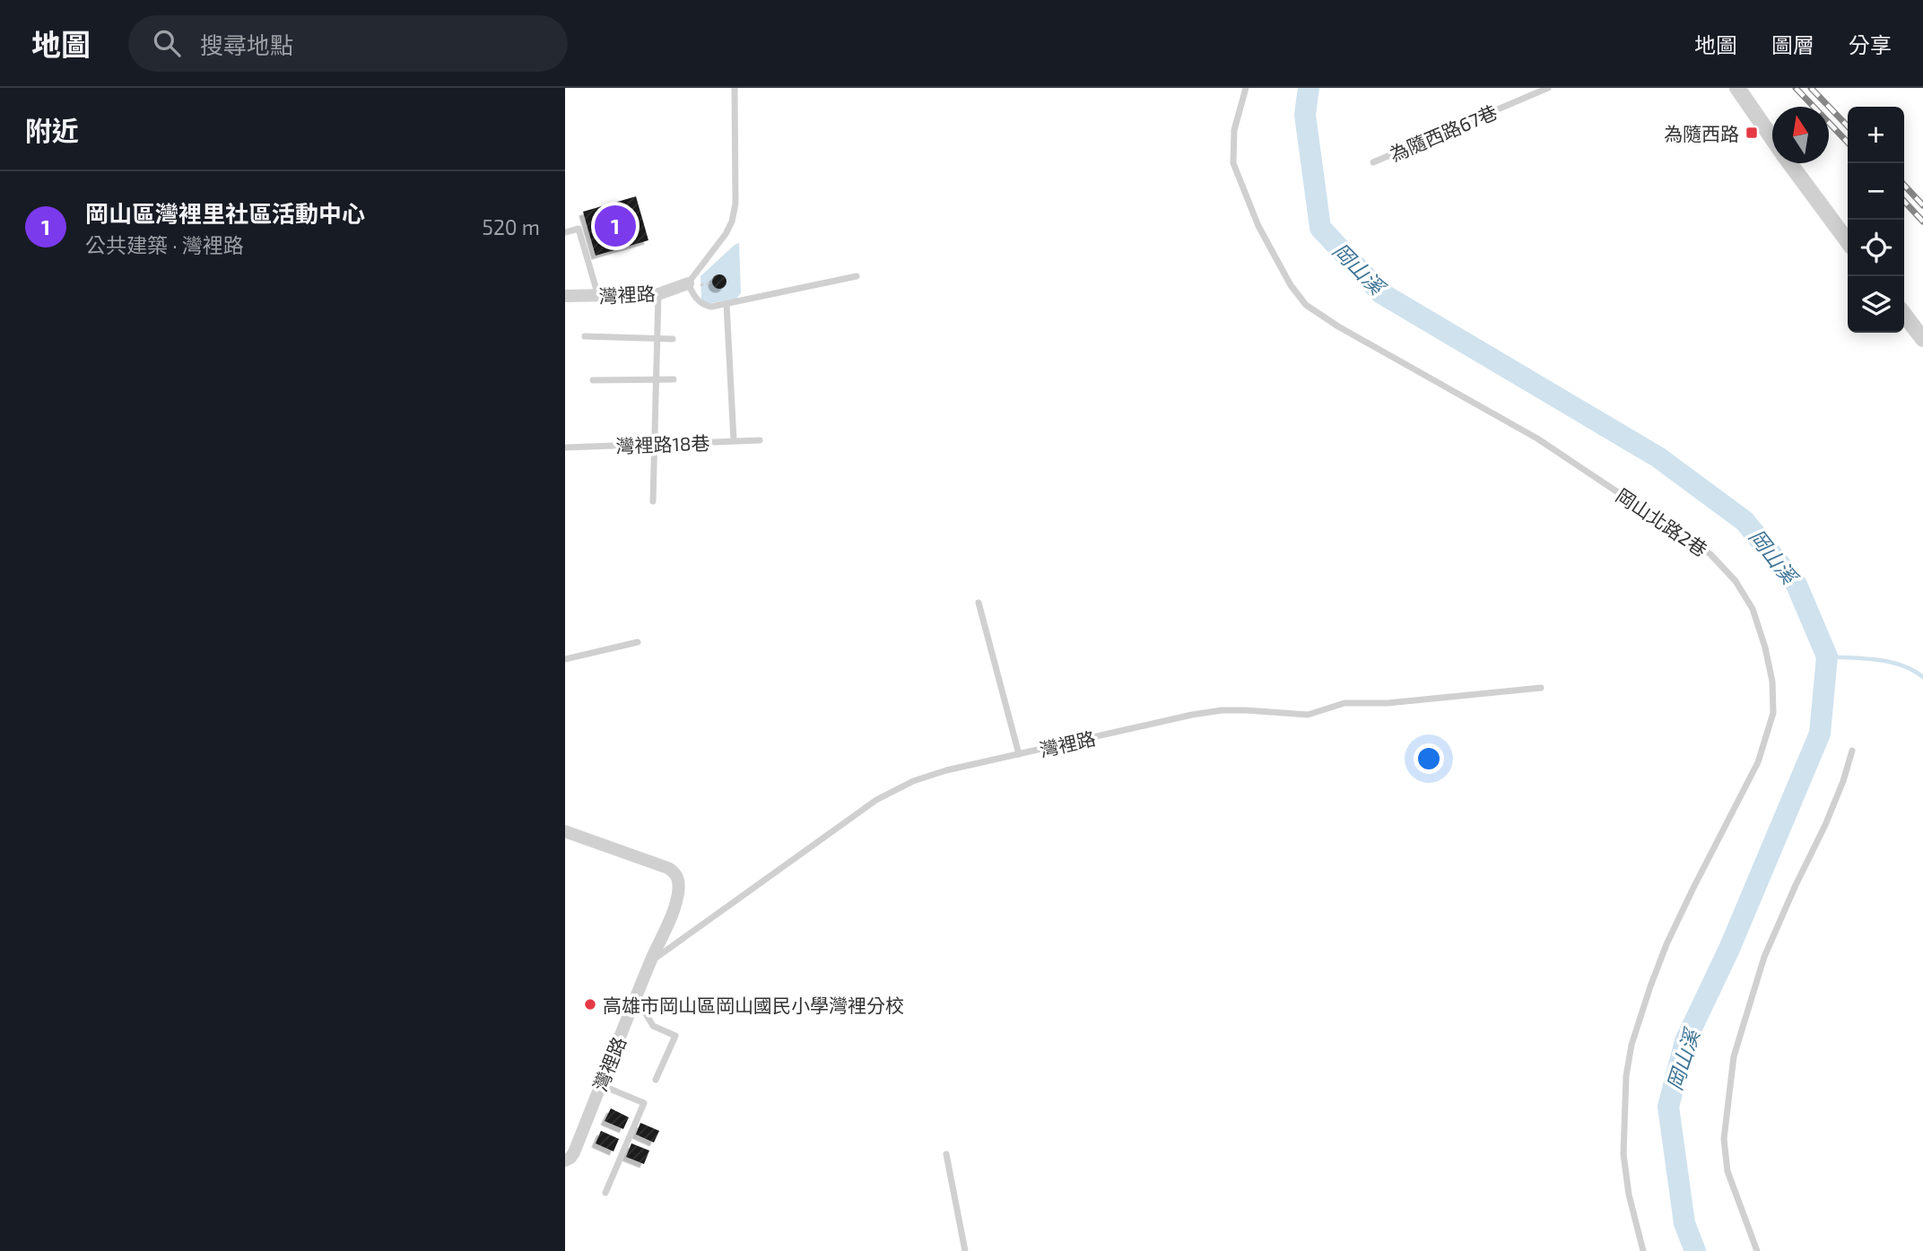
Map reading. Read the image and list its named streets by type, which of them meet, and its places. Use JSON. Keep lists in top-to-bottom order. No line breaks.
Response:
{"streets":{"street":["灣裡路"],"lane":["為隨西路67巷","灣裡路18巷","岡山北路2巷"]},"water":["岡山溪"],"places":{"transit":["為隨西路"],"other":["高雄市岡山區岡山國民小學灣裡分校"]},"north":"top","page":{"header":"地圖","search":"搜尋地點","nav":["地圖","圖層","分享"],"heading":"附近","map_buttons":["+","−"],"list":[{"mark":"1","name":"岡山區灣裡里社區活動中心","note":"公共建築 · 灣裡路","value":"520 m"}],"pins":"1"}}
